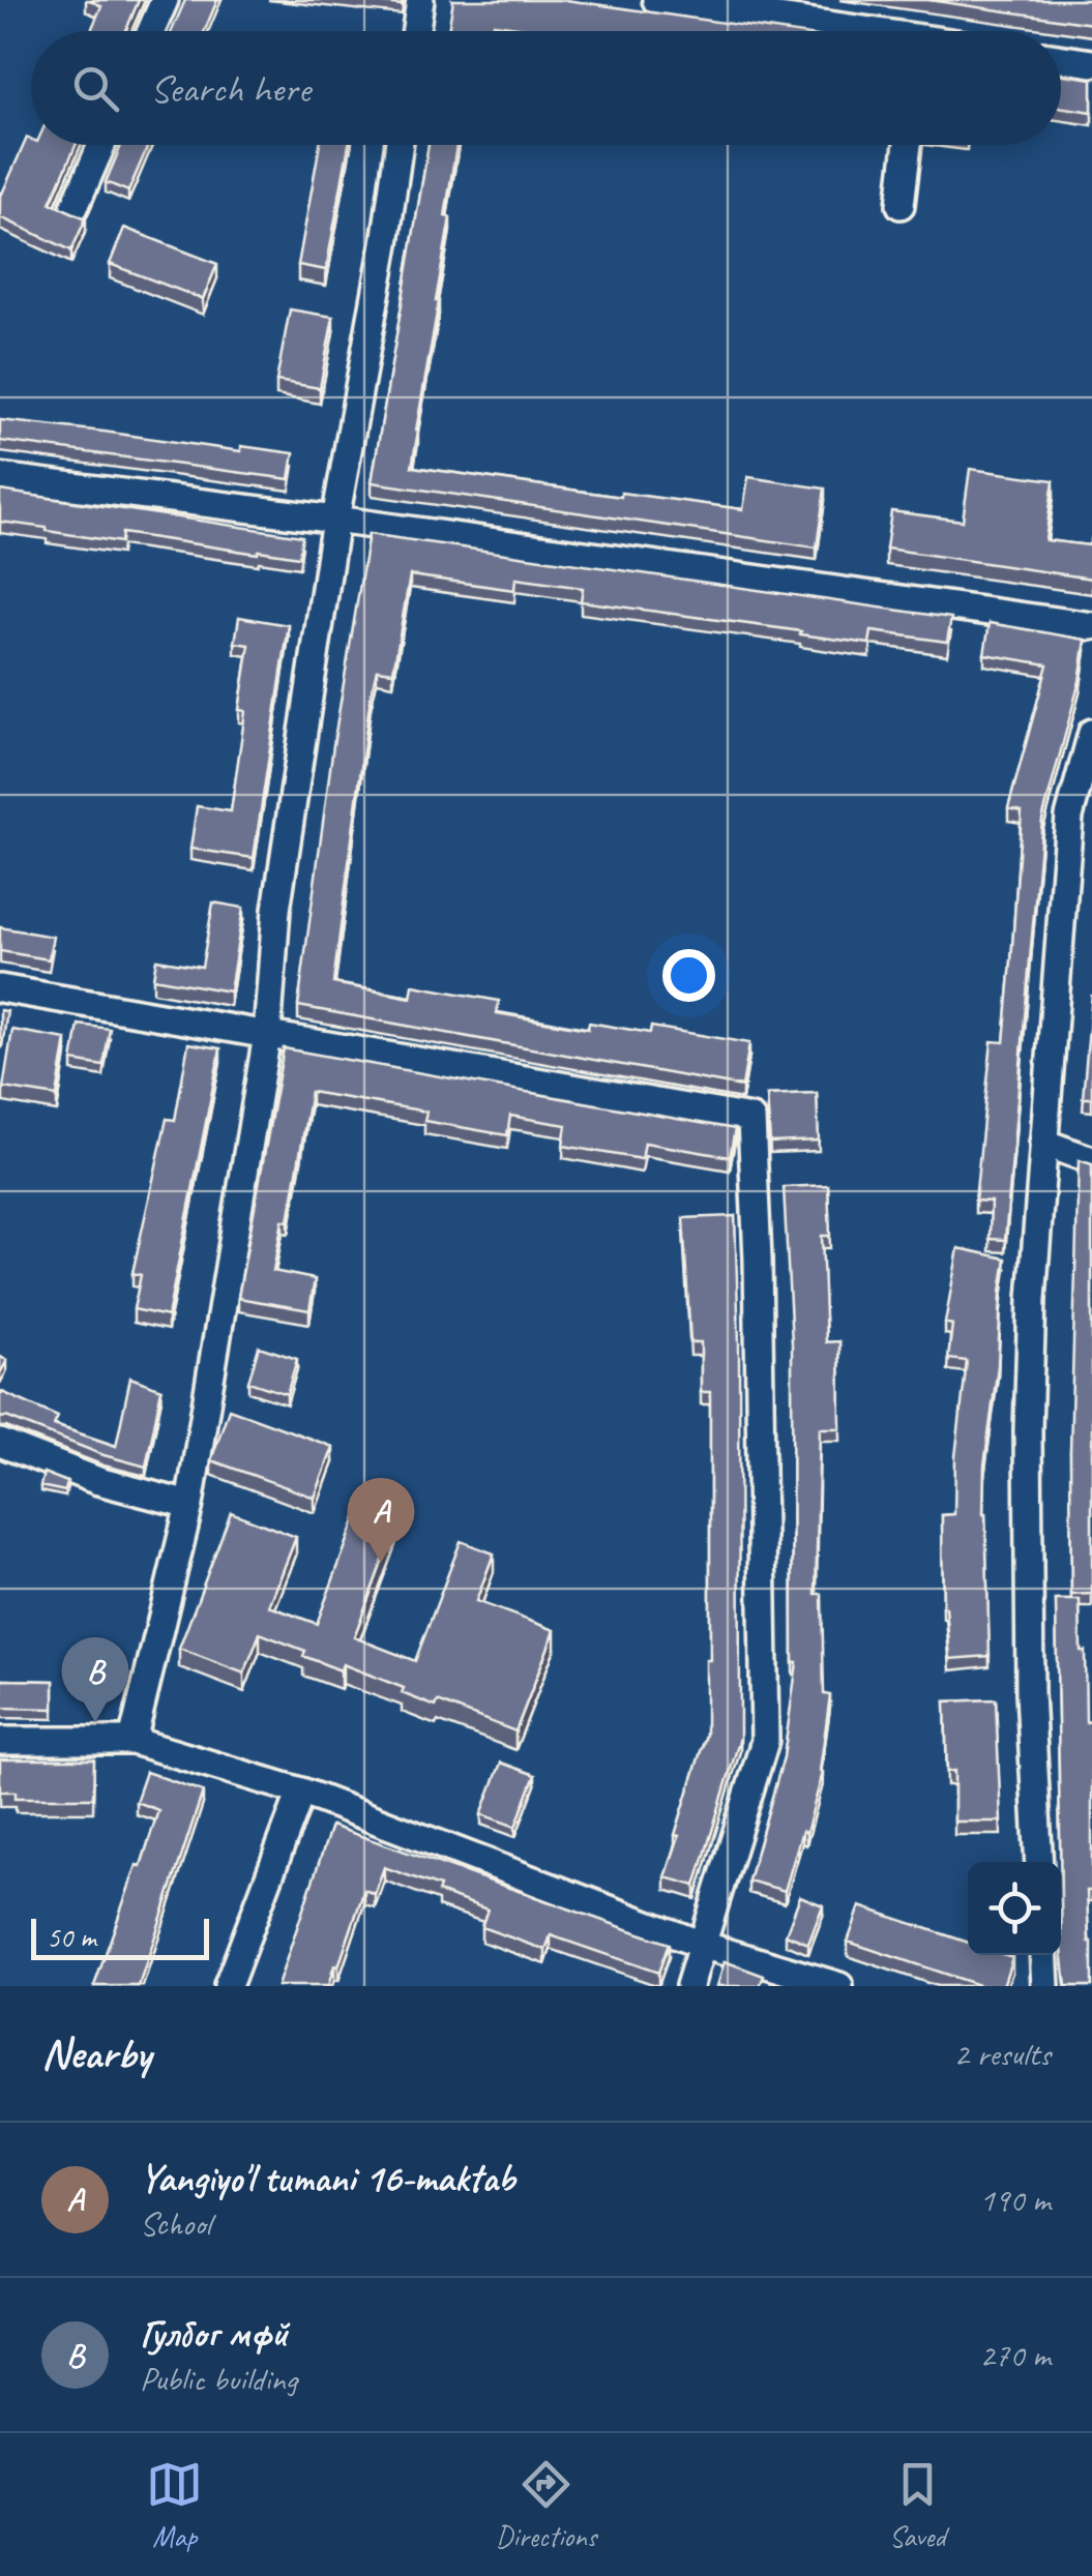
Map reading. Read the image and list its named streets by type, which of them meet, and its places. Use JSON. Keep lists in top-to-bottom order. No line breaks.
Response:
{"scale_bar":"50 m","page":{"search":"Search here","pins":["A","B"],"scale":"50 m","heading":["Nearby","2 results"],"list":[{"mark":"A","name":"Yangiyo'l tumani 16-maktab","note":"School","value":"190 m"},{"mark":"B","name":"Гулбог мфй","note":"Public building","value":"270 m"}],"nav":["Map","Directions","Saved"]}}
